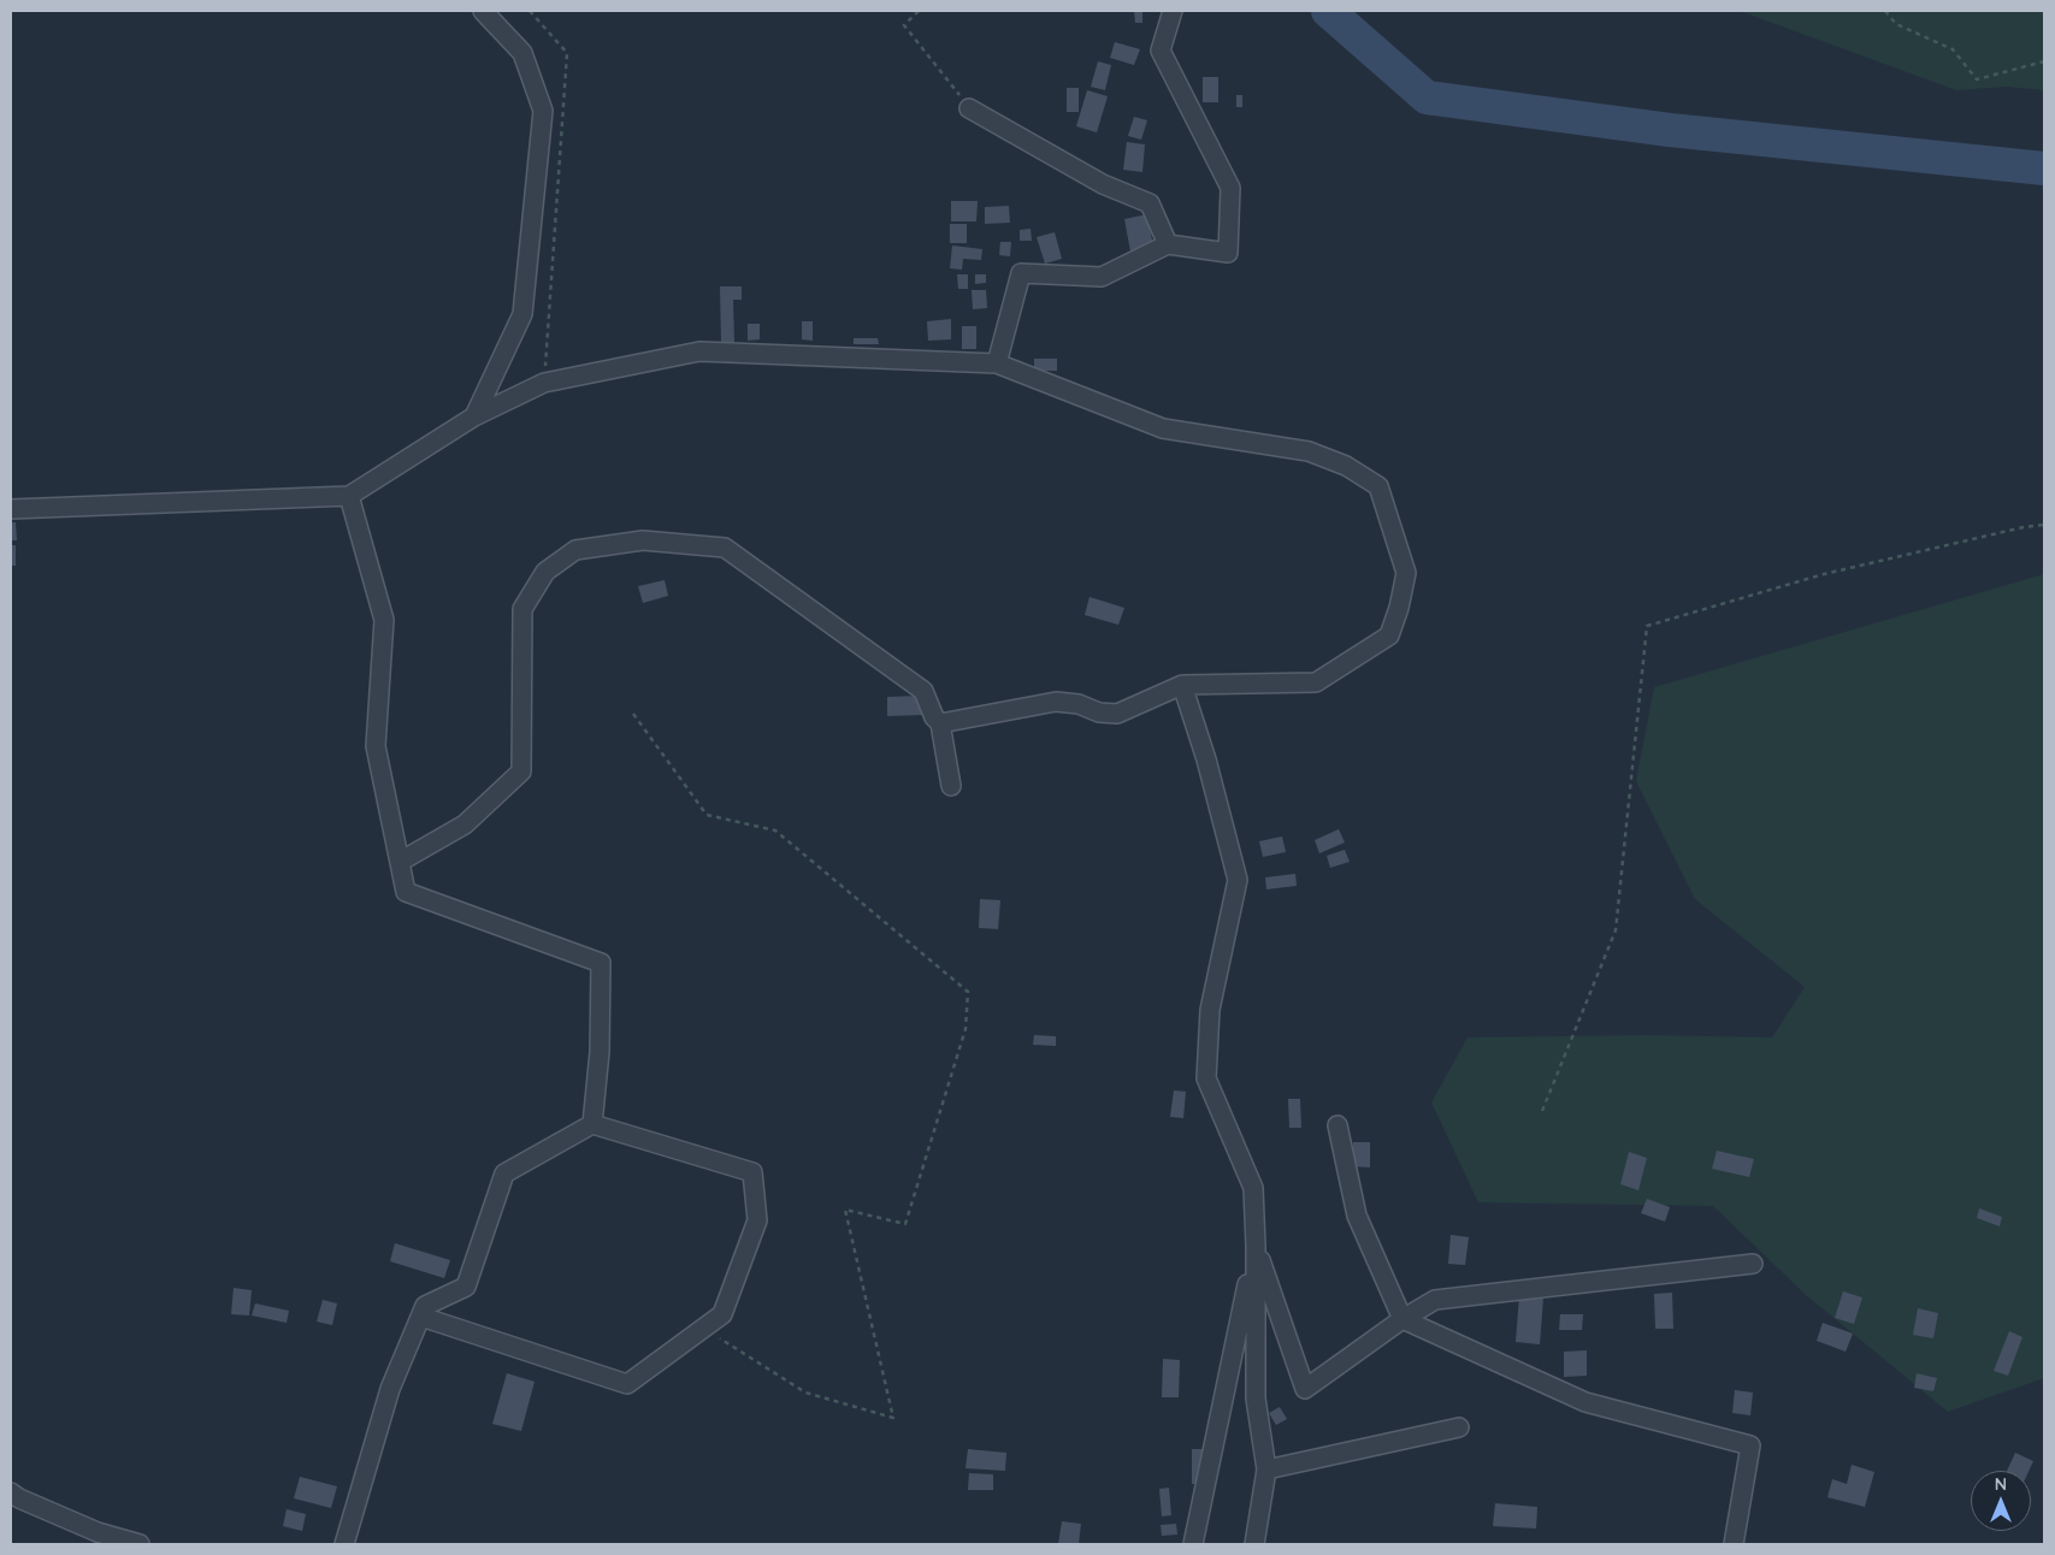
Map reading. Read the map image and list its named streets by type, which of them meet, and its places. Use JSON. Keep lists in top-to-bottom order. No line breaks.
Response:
{"north":"top"}
